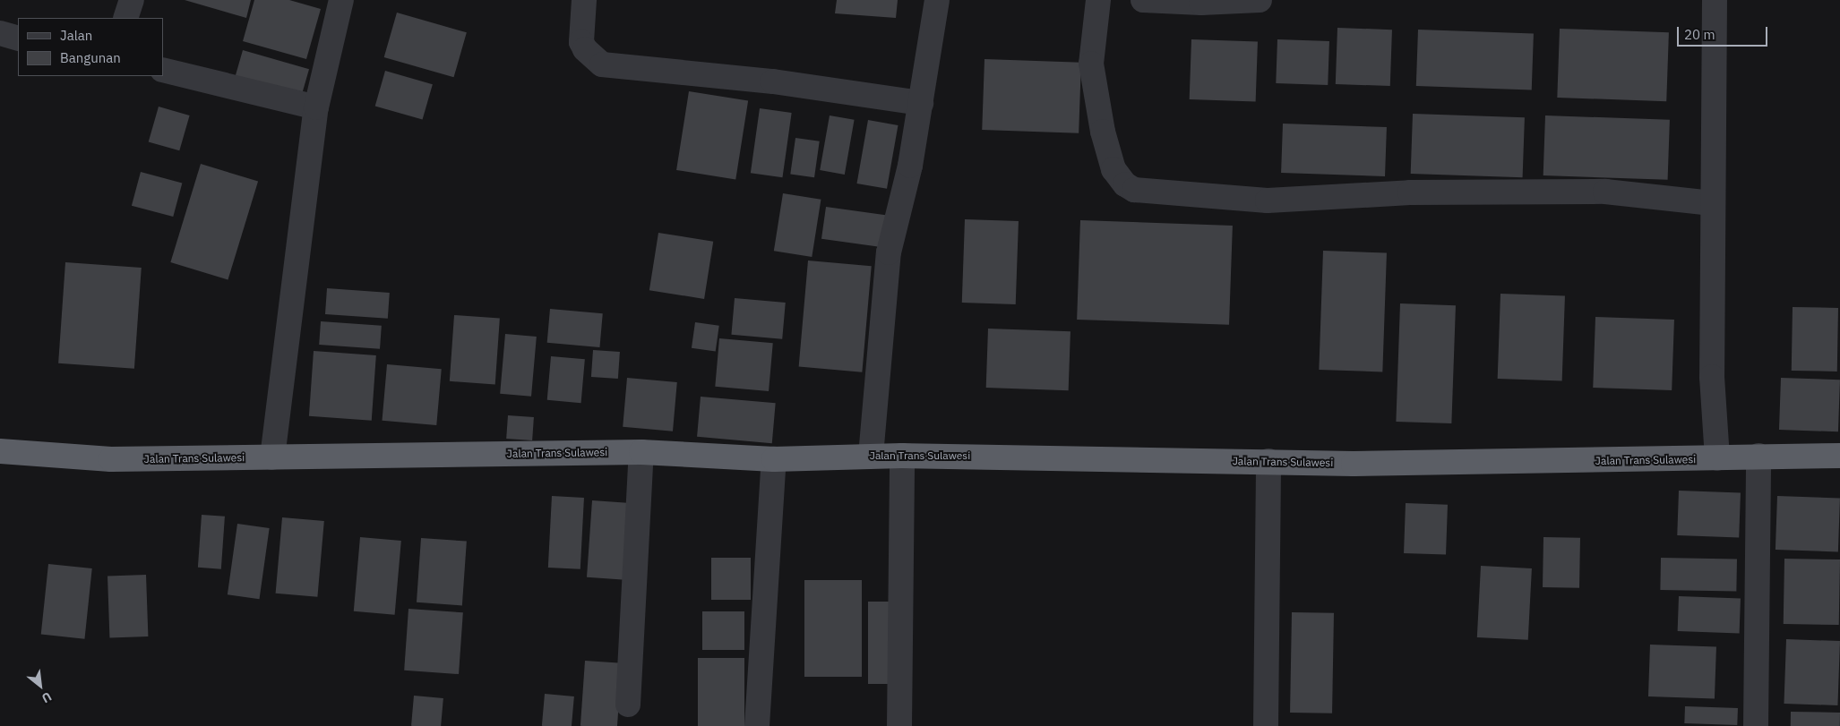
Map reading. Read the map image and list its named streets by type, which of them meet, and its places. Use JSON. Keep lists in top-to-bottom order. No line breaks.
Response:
{"streets":{"highway":["Jalan Trans Sulawesi"]},"legend":["Jalan","Bangunan"],"scale_bar":"20 m","north":"bottom right"}
